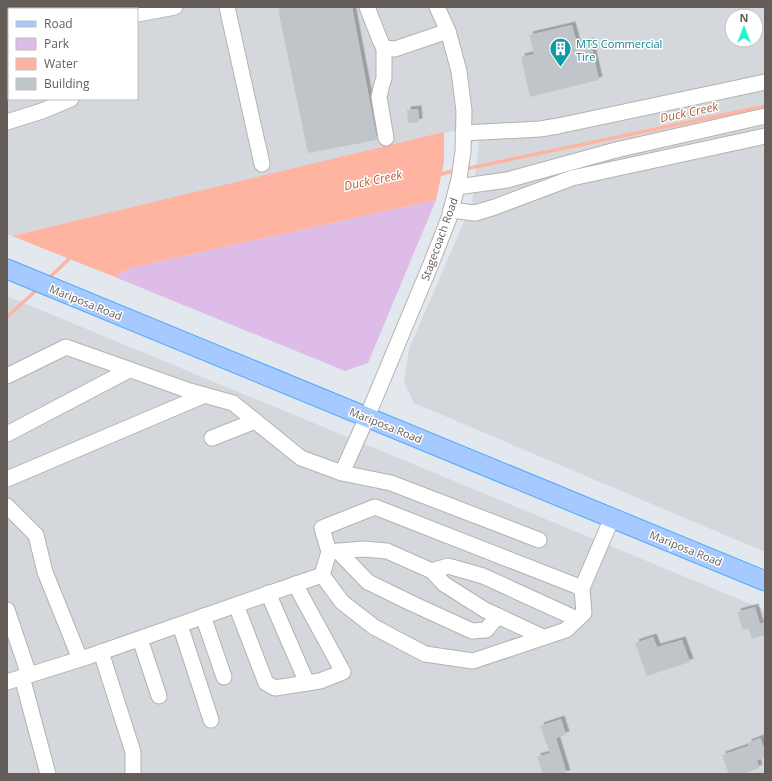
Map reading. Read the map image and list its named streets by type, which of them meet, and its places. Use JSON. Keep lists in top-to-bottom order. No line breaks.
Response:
{"streets":{"main road":["Mariposa Road"],"street":["Stagecoach Road"]},"crossings":[["Stagecoach Road","Mariposa Road"]],"water":["Duck Creek"],"places":{"building":["MTS Commercial Tire"]},"legend":["Road","Park","Water","Building"],"north":"top"}
